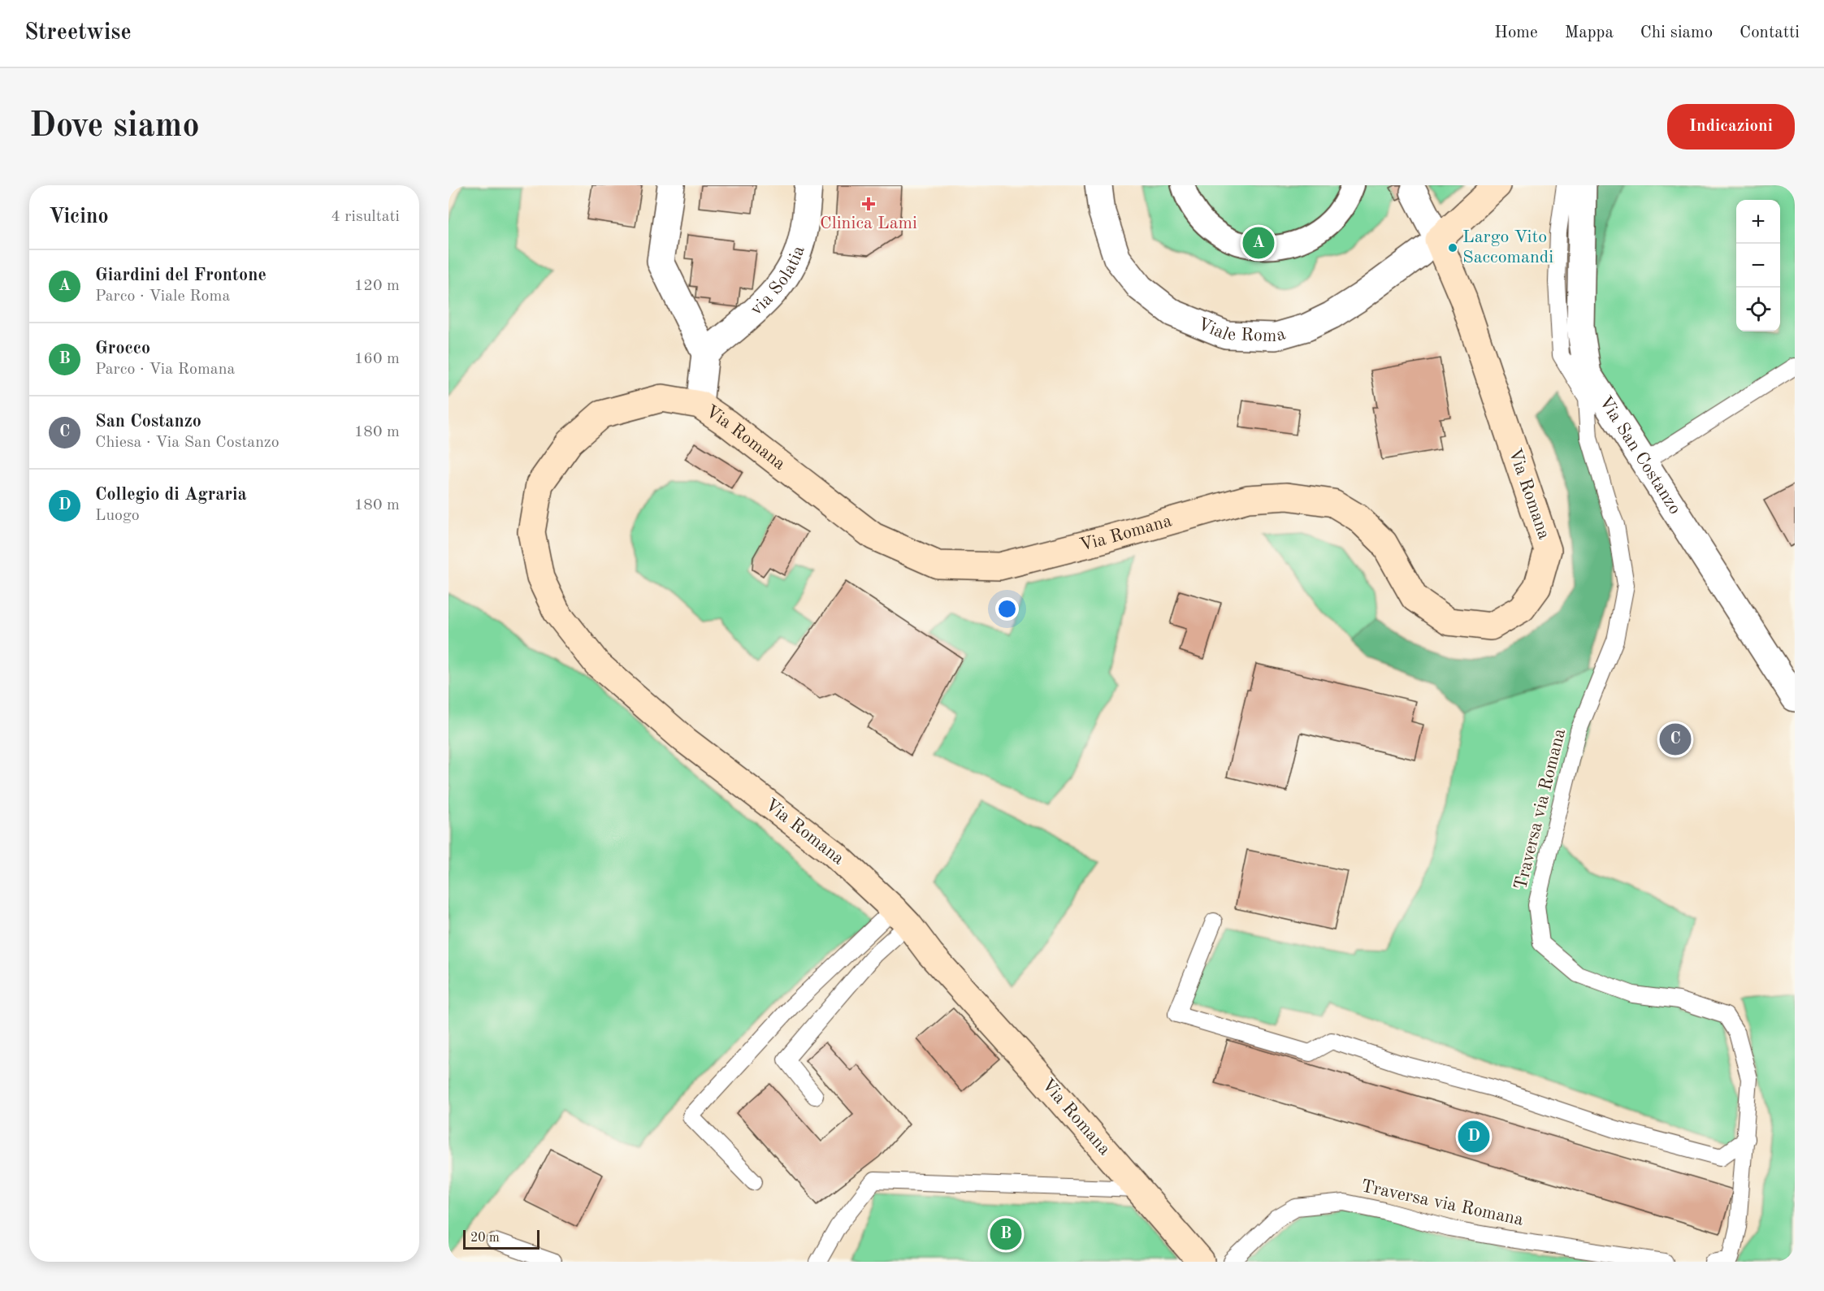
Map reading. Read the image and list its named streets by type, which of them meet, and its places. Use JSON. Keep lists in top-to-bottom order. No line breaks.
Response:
{"streets":{"main road":["Via Romana"],"street":["via Solatia","Viale Roma","Via San Costanzo"],"lane":["Traversa via Romana"]},"crossings":[["Viale Roma","Via Romana"],["Via San Costanzo","Traversa via Romana"]],"places":{"health":["Clinica Lami"],"other":["Largo Vito Saccomandi"]},"scale_bar":"20 m","page":{"header":"Streetwise","nav":["Home","Mappa","Chi siamo","Contatti"],"buttons":"Indicazioni","title":"Dove siamo","heading":["Vicino","4 risultati"],"map_buttons":["+","−"],"pins":["A","C","D","B"],"list":[{"mark":"A","name":"Giardini del Frontone","note":"Parco · Viale Roma","value":"120 m"},{"mark":"B","name":"Grocco","note":"Parco · Via Romana","value":"160 m"},{"mark":"C","name":"San Costanzo","note":"Chiesa · Via San Costanzo","value":"180 m"},{"mark":"D","name":"Collegio di Agraria","note":"Luogo","value":"180 m"}],"scale":"20 m"}}
